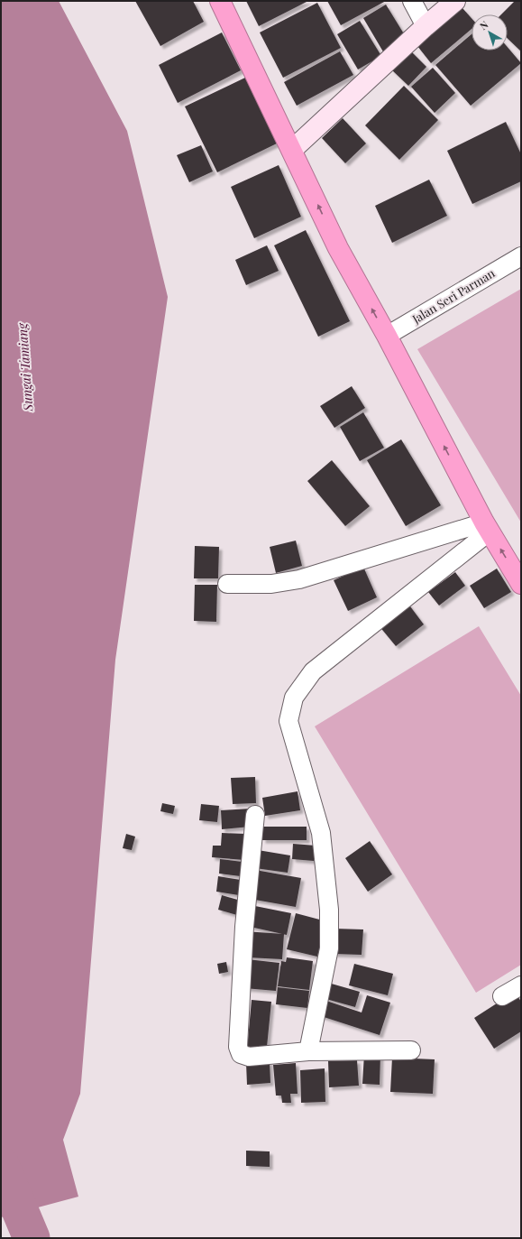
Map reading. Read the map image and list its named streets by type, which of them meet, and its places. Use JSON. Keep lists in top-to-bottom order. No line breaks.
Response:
{"streets":{"street":["Jalan Seri Parman"]},"water":["Sungai Tamiang"],"north":"top left"}
